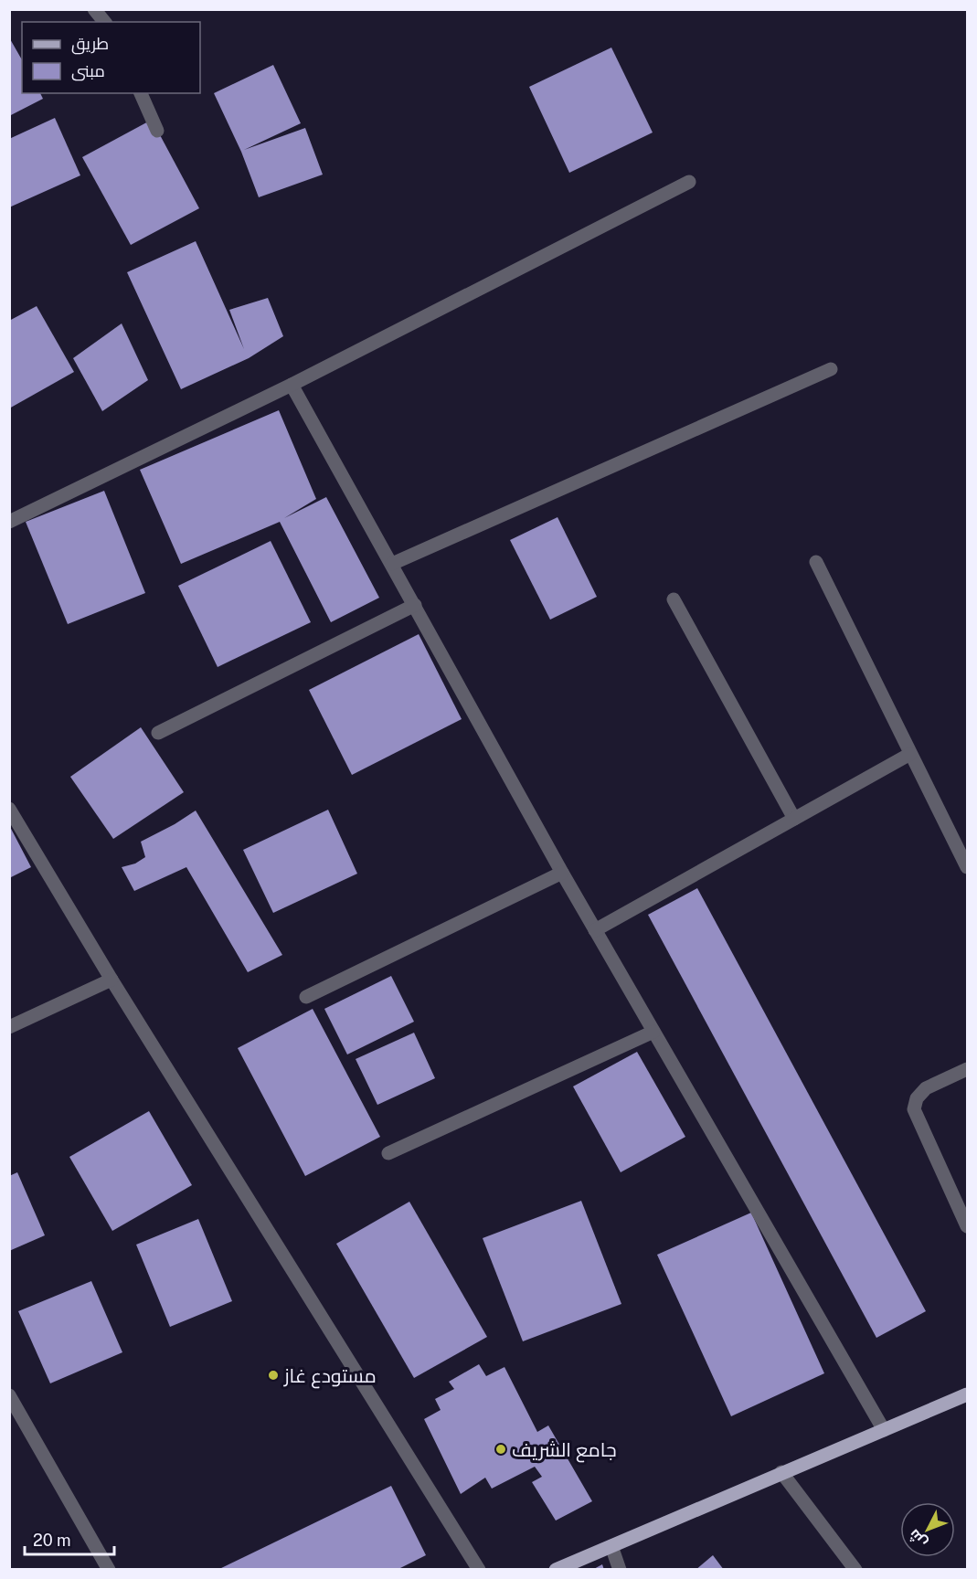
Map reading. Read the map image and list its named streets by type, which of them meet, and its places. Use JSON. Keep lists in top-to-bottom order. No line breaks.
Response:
{"places":["مستودع غاز","جامع الشريف"],"legend":["طريق","مبنى"],"scale_bar":"20 m","north":"bottom left"}
